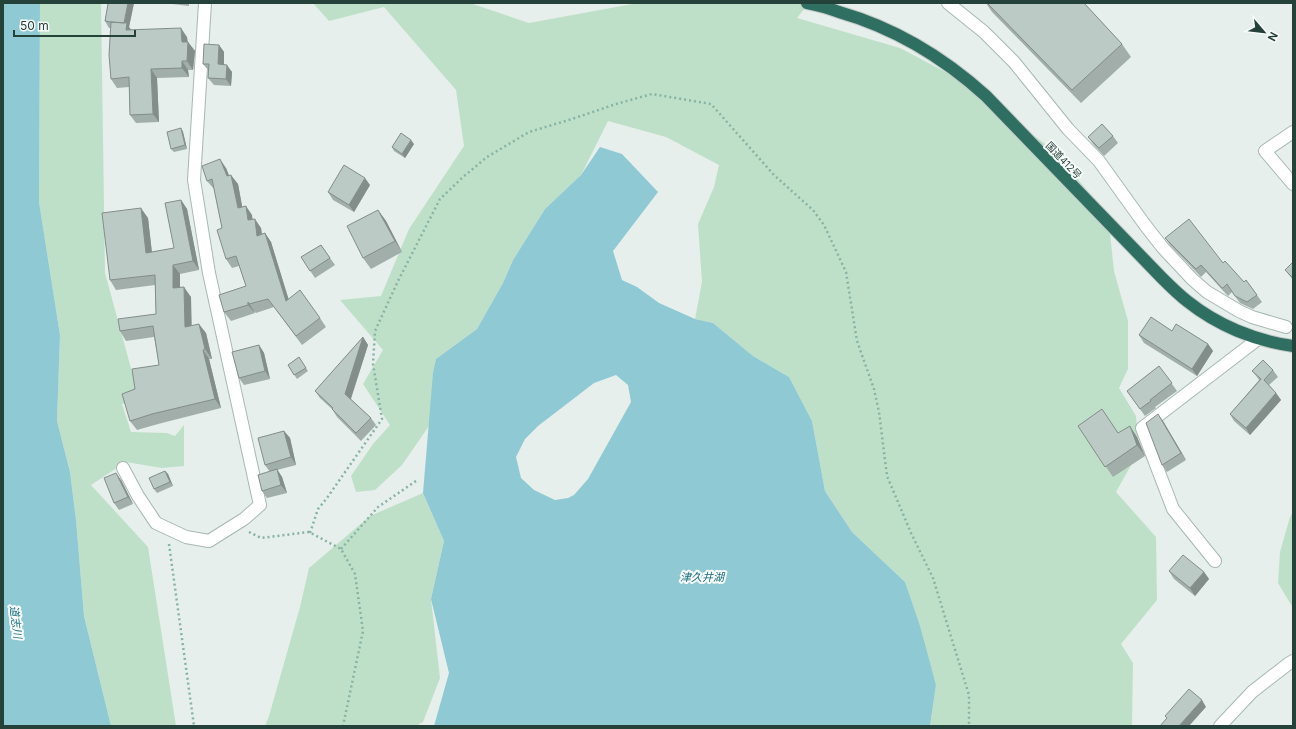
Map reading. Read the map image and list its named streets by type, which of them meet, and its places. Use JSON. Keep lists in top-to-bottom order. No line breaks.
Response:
{"streets":{"highway":["国道412号"]},"water":["津久井湖","道志川"],"scale_bar":"50 m","north":"bottom right"}
